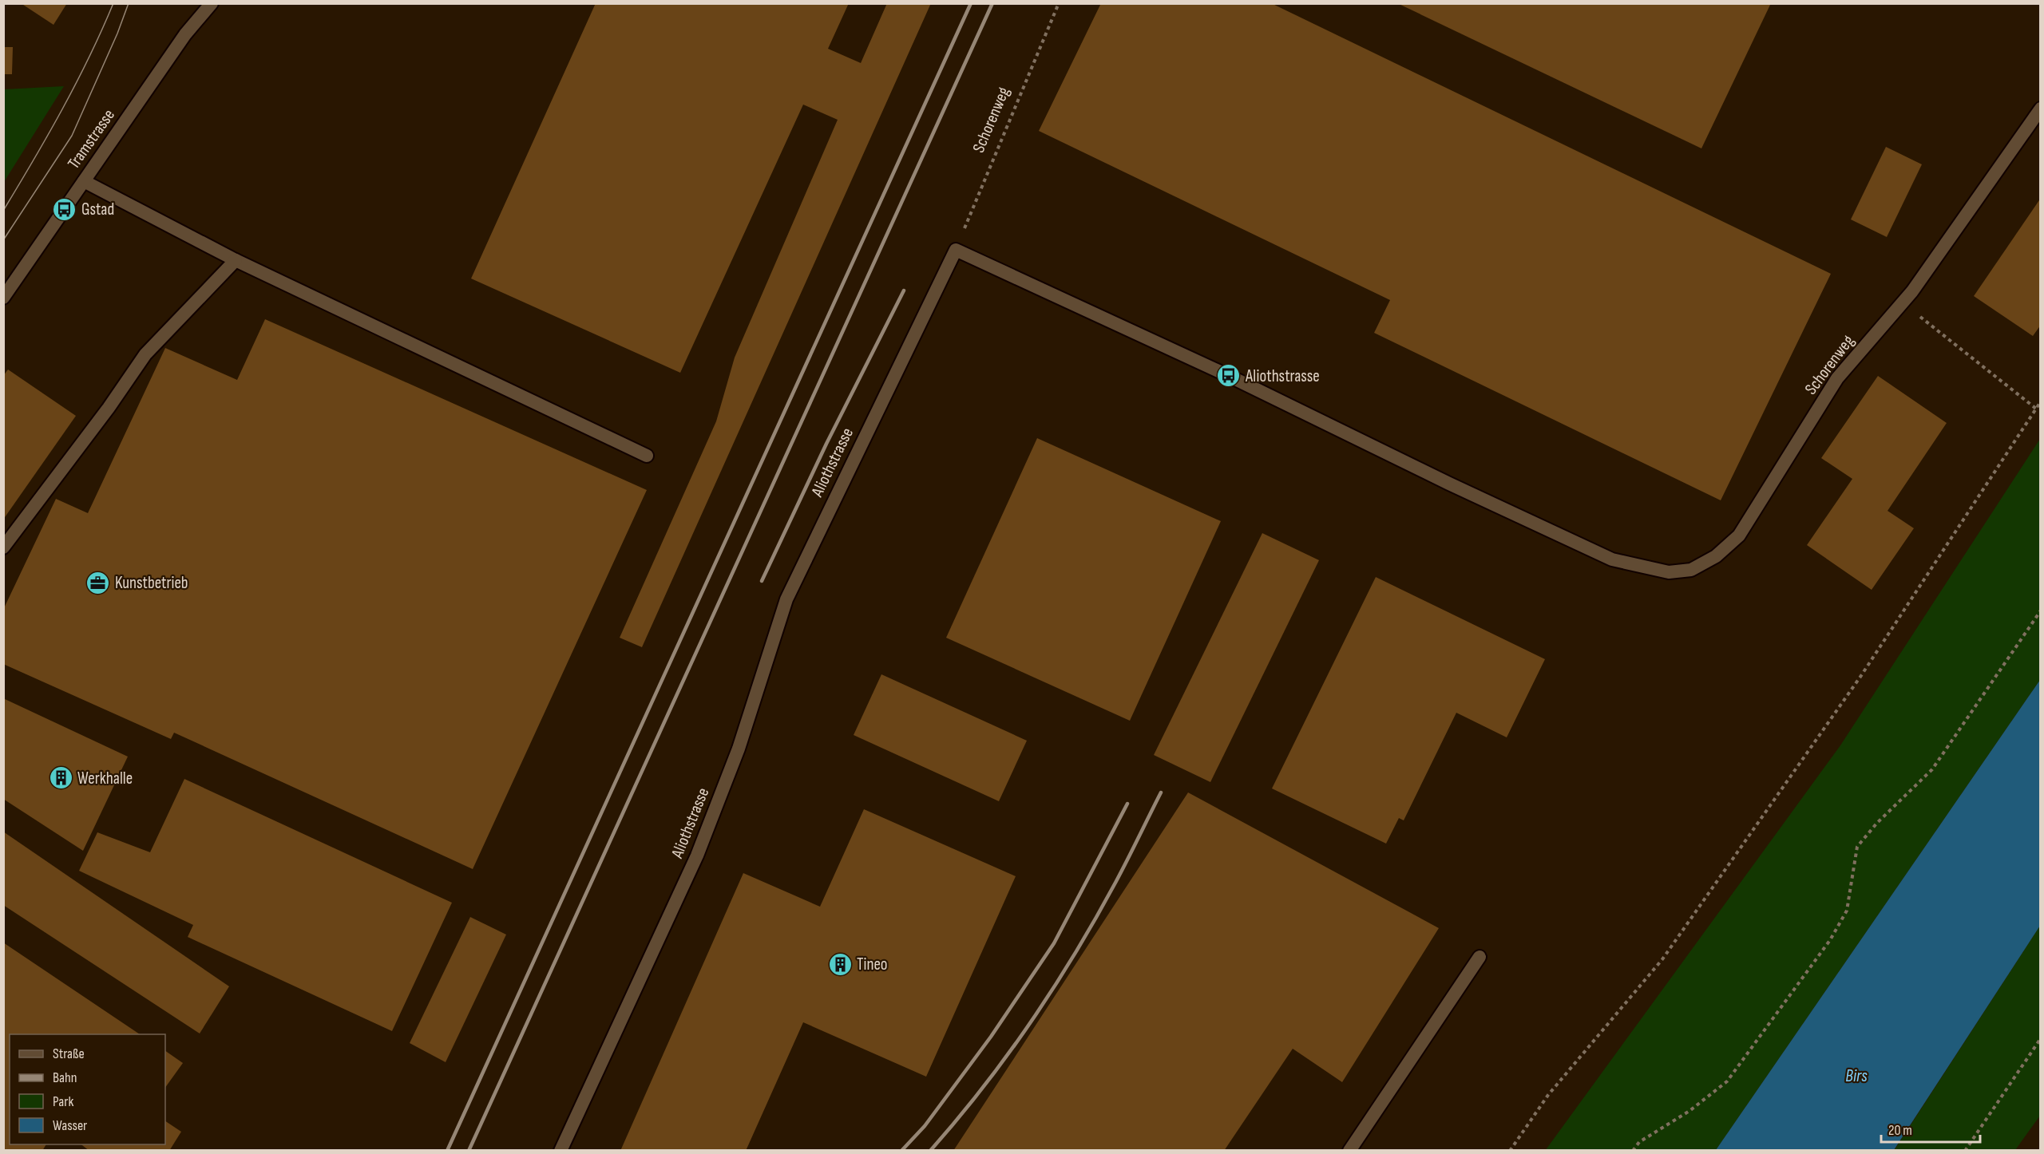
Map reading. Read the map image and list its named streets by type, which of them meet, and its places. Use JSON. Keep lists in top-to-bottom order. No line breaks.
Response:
{"streets":{"street":["Schorenweg","Tramstrasse","Aliothstrasse"]},"crossings":[["Schorenweg","Aliothstrasse"]],"water":["Birs"],"places":{"bus stop":["Gstad","Aliothstrasse"],"office":["Kunstbetrieb"],"building":["Werkhalle","Tineo"]},"legend":["Straße","Bahn","Park","Wasser"],"scale_bar":"20 m"}
